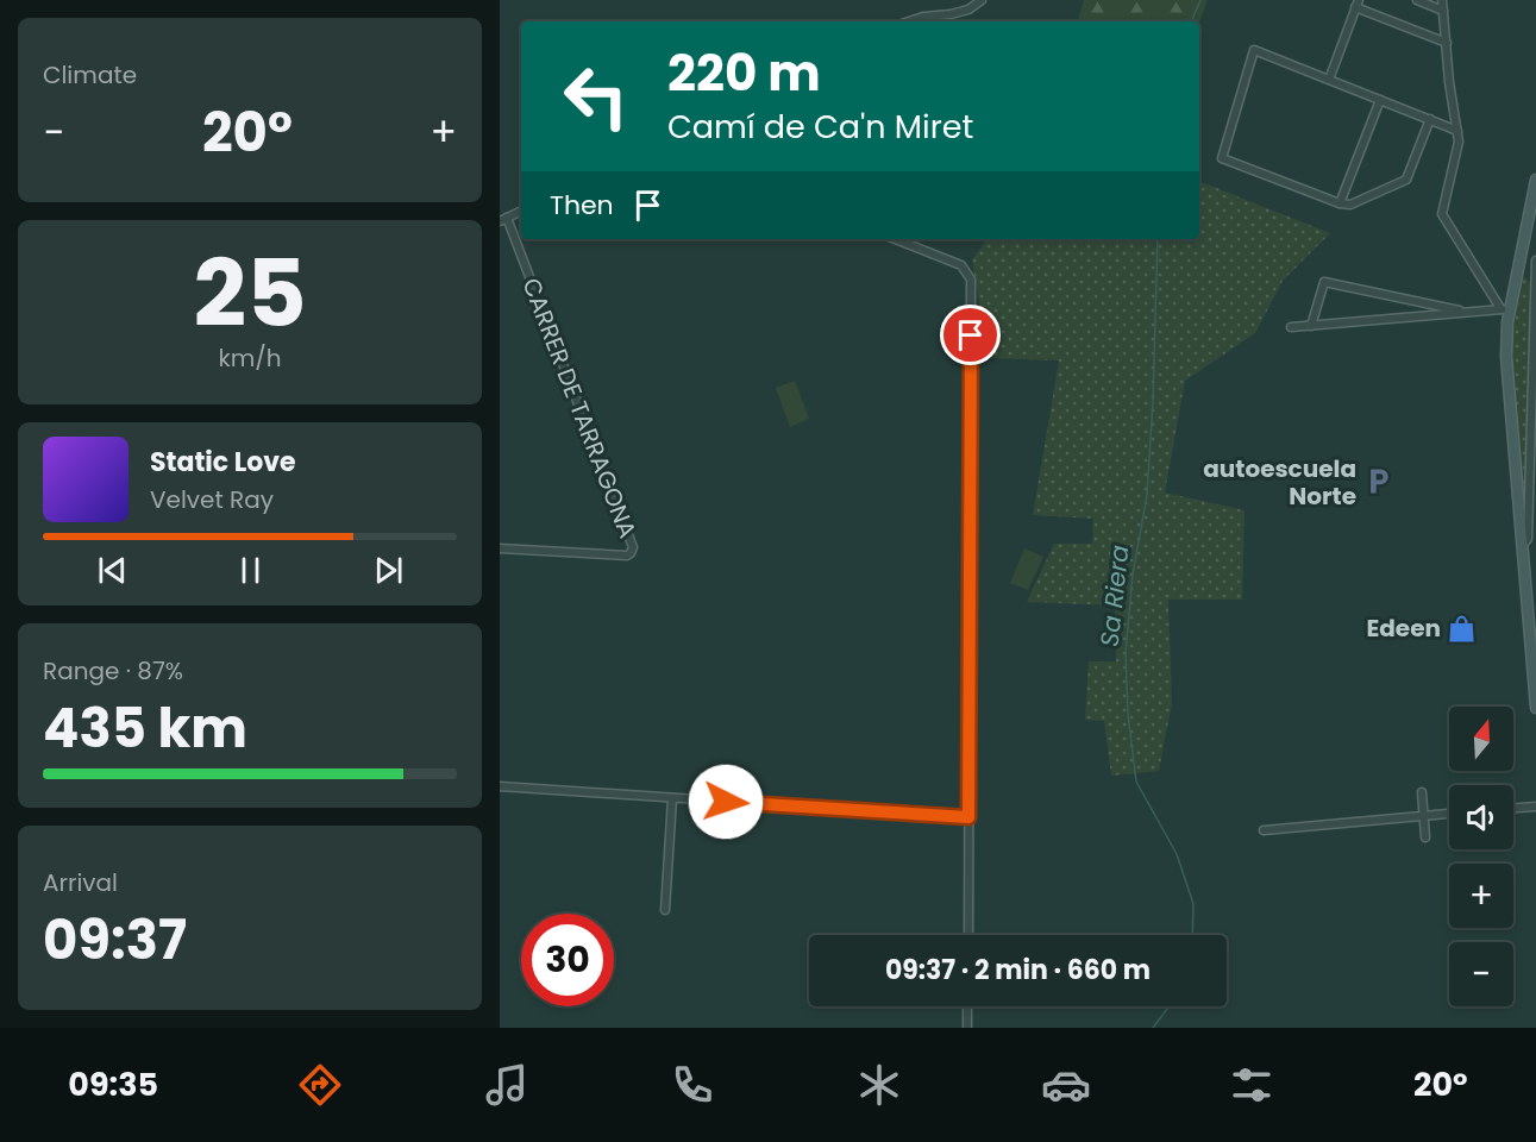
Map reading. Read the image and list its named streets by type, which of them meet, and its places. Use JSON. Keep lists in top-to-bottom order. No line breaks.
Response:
{"streets":{"street":["CARRER DE TARRAGONA"]},"water":["Sa Riera"],"places":{"parking":["autoescuela Norte"],"shop":["Edeen"]},"north":"top","page":{"tile":["Climate",["25","km/h"],["Range · 87%","435 km"],["Arrival","09:37"]],"turn":["220 m","Camí de Ca'n Miret"],"heat":["−","20°","+"],"then":"Then","song":["Static Love","Velvet Ray"],"map_buttons":["+","−"],"limit":"30","trip":"09:37 · 2 min · 660 m","tabs":["09:35","20°"]}}
